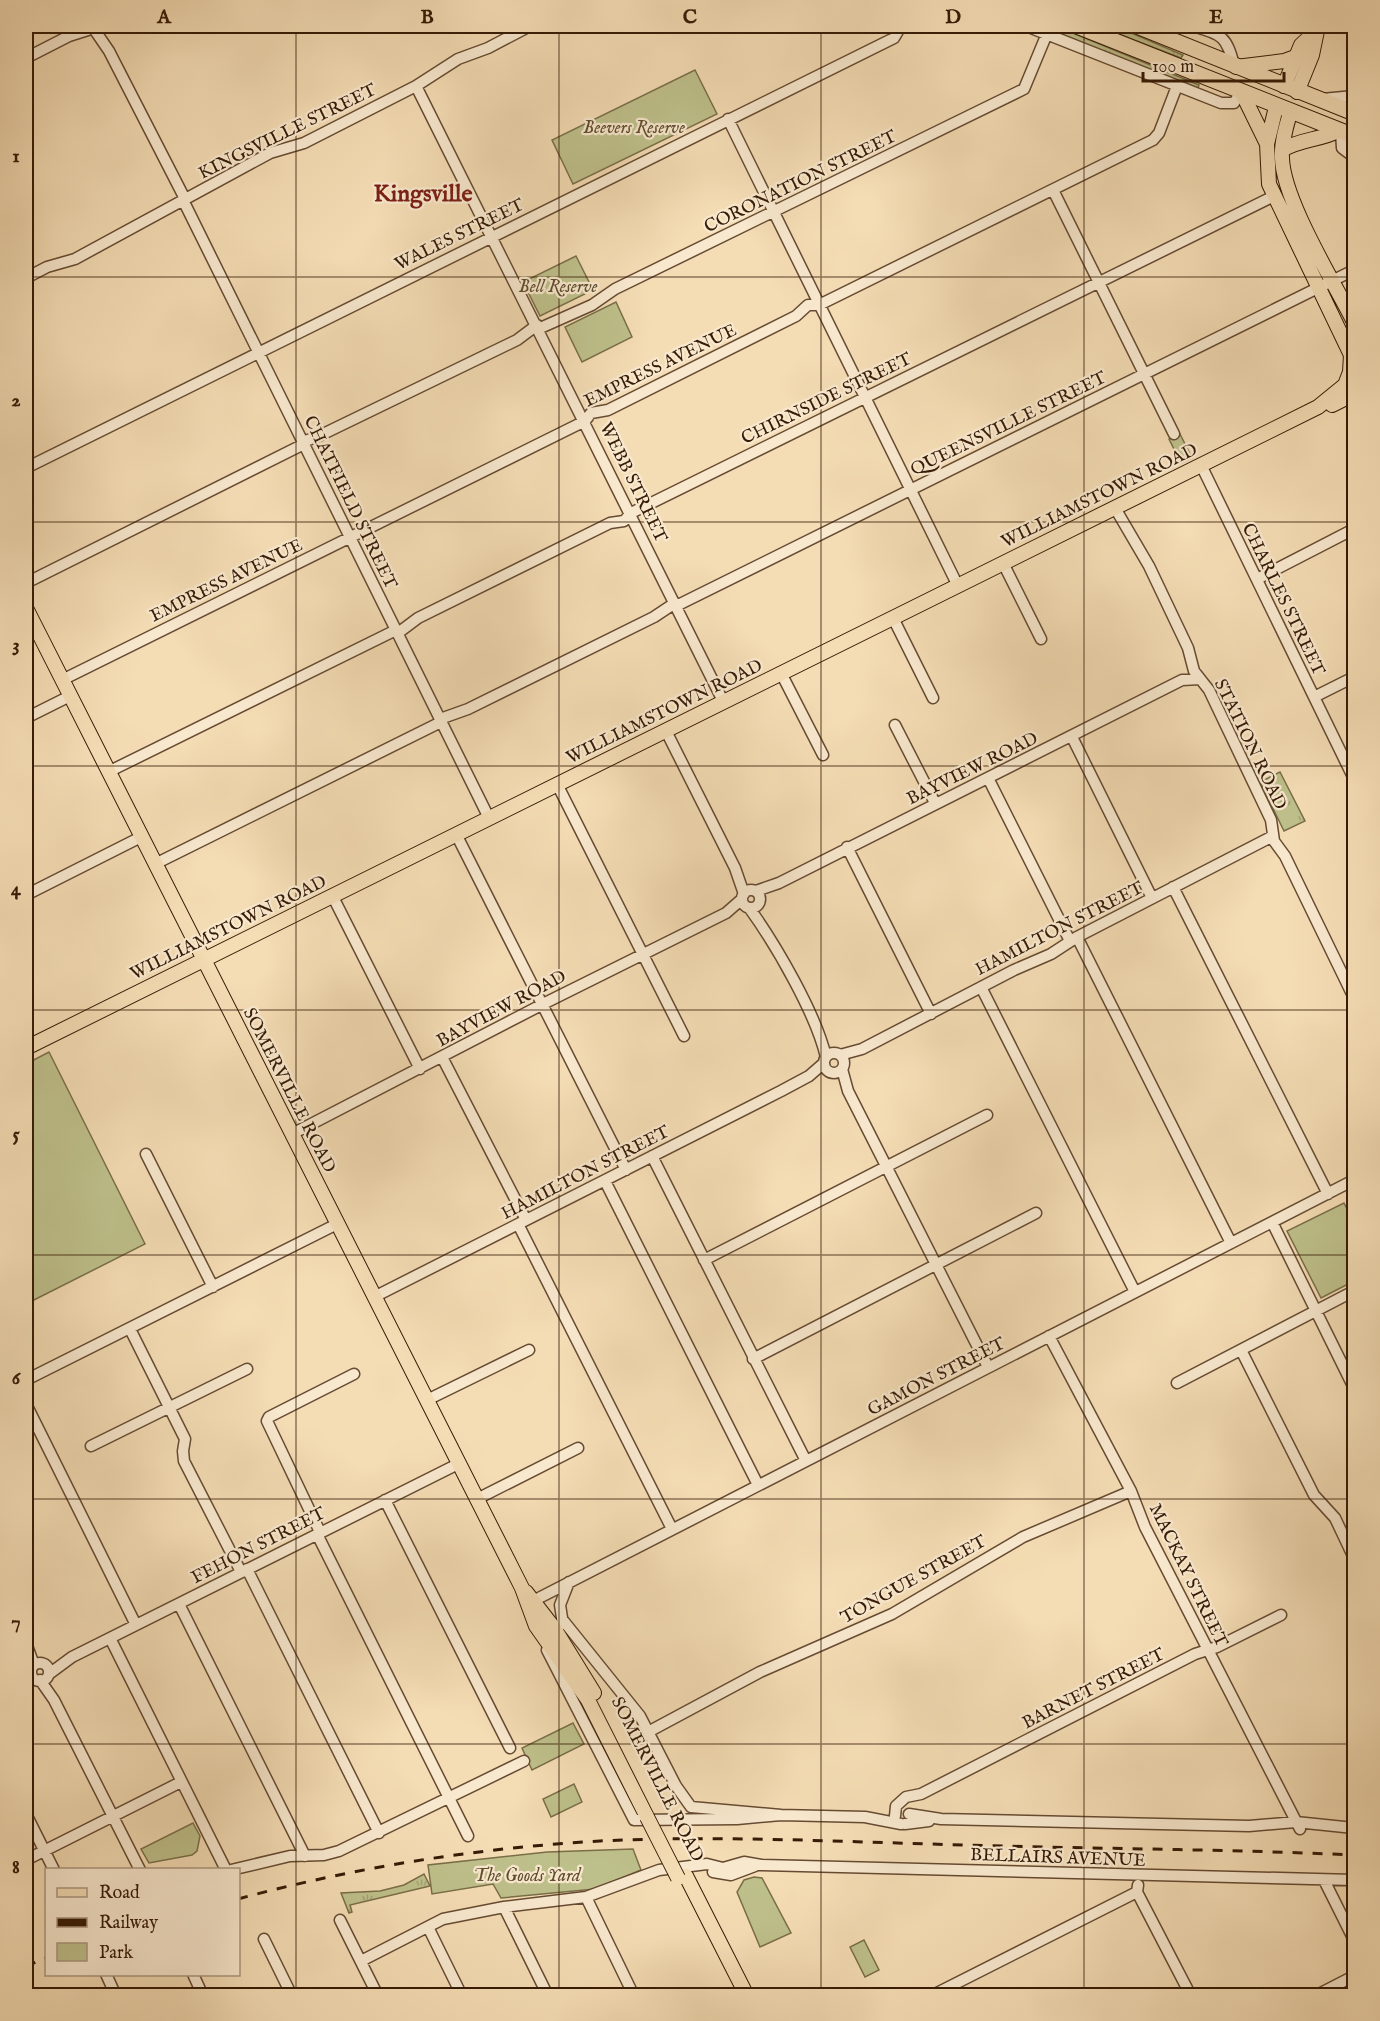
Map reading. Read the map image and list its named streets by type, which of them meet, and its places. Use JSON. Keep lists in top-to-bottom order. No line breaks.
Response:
{"streets":{"main road":["WILLIAMSTOWN ROAD","SOMERVILLE ROAD"],"street":["KINGSVILLE STREET","CORONATION STREET","WALES STREET","EMPRESS AVENUE","CHIRNSIDE STREET","QUEENSVILLE STREET","WEBB STREET","CHATFIELD STREET","CHARLES STREET","STATION ROAD","BAYVIEW ROAD","HAMILTON STREET","GAMON STREET","FEHON STREET","MACKAY STREET","TONGUE STREET","BARNET STREET","BELLAIRS AVENUE"]},"crossings":[["KINGSVILLE STREET","WEBB STREET"],["KINGSVILLE STREET","CHATFIELD STREET"],["CORONATION STREET","WEBB STREET"],["CORONATION STREET","CHATFIELD STREET"],["WALES STREET","WEBB STREET"],["WALES STREET","CHATFIELD STREET"],["EMPRESS AVENUE","WEBB STREET"],["EMPRESS AVENUE","CHATFIELD STREET"],["EMPRESS AVENUE","SOMERVILLE ROAD"],["CHIRNSIDE STREET","WEBB STREET"],["CHIRNSIDE STREET","CHATFIELD STREET"],["CHIRNSIDE STREET","SOMERVILLE ROAD"],["QUEENSVILLE STREET","WEBB STREET"],["QUEENSVILLE STREET","CHATFIELD STREET"],["QUEENSVILLE STREET","SOMERVILLE ROAD"],["WEBB STREET","WILLIAMSTOWN ROAD"],["WILLIAMSTOWN ROAD","CHATFIELD STREET"],["WILLIAMSTOWN ROAD","CHARLES STREET"],["WILLIAMSTOWN ROAD","STATION ROAD"],["WILLIAMSTOWN ROAD","SOMERVILLE ROAD"],["STATION ROAD","BAYVIEW ROAD"],["STATION ROAD","HAMILTON STREET"],["BAYVIEW ROAD","SOMERVILLE ROAD"],["HAMILTON STREET","SOMERVILLE ROAD"],["SOMERVILLE ROAD","GAMON STREET"],["SOMERVILLE ROAD","FEHON STREET"],["SOMERVILLE ROAD","TONGUE STREET"],["SOMERVILLE ROAD","BELLAIRS AVENUE"],["GAMON STREET","MACKAY STREET"],["MACKAY STREET","TONGUE STREET"],["MACKAY STREET","BARNET STREET"]],"districts":["Kingsville"],"parks":["Beevers Reserve","Bell Reserve","The Goods Yard"],"legend":["Road","Railway","Park"],"scale_bar":"100 m","grid":{"columns":["A","B","C","D","E"],"rows":["1","2","3","4","5","6","7","8"]}}
